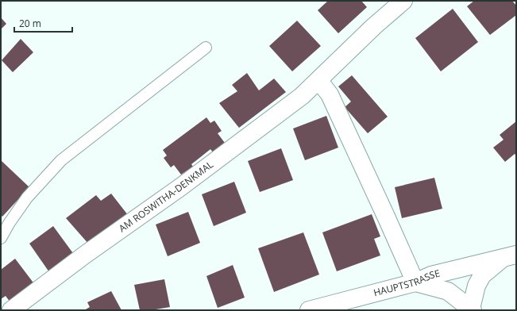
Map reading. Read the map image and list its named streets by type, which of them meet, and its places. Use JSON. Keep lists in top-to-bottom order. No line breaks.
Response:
{"streets":{"street":["AM ROSWITHA-DENKMAL","HAUPTSTRASSE"]},"scale_bar":"20 m"}
